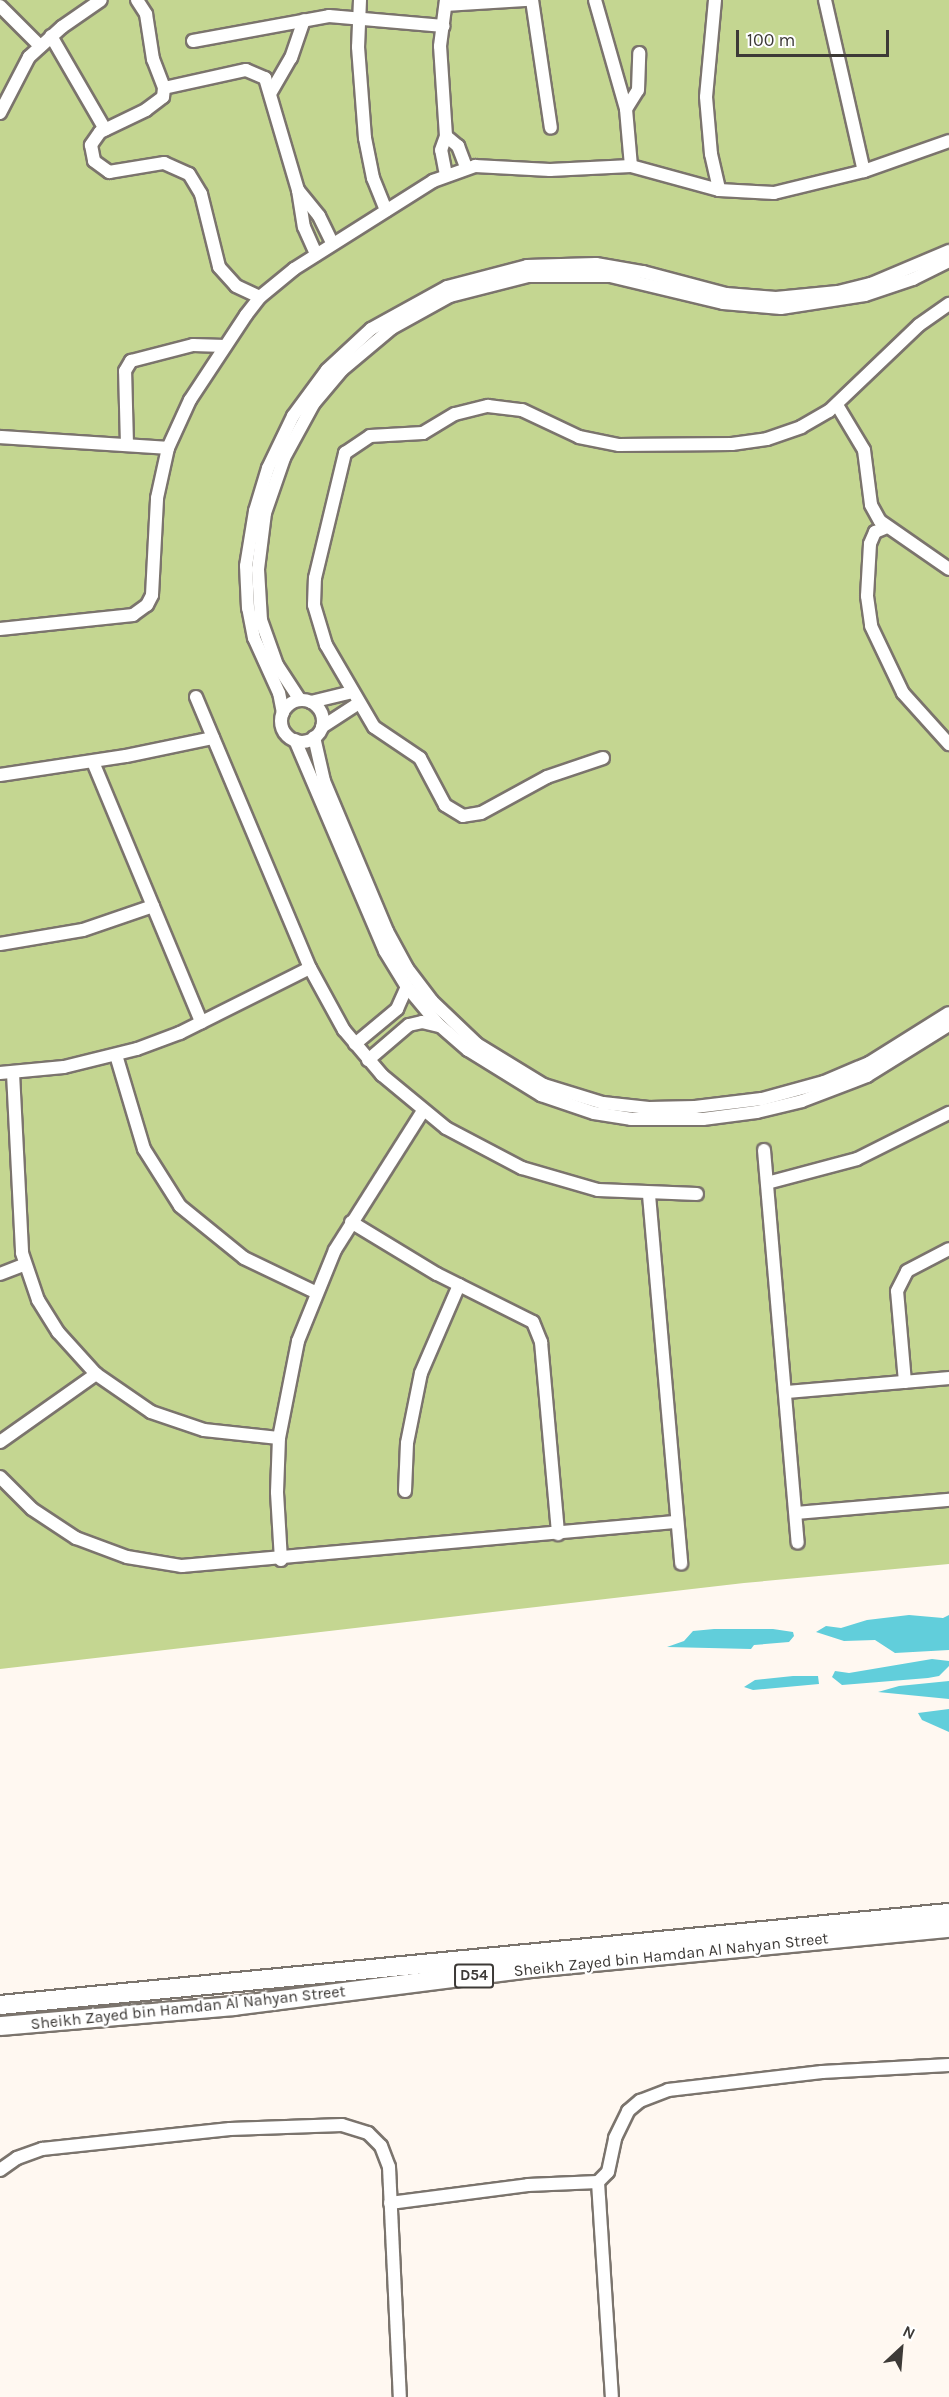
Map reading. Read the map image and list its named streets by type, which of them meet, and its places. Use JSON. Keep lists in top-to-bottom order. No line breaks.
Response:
{"streets":{"highway":["Sheikh Zayed bin Hamdan Al Nahyan Street","D54"]},"scale_bar":"100 m","north":"top right"}
